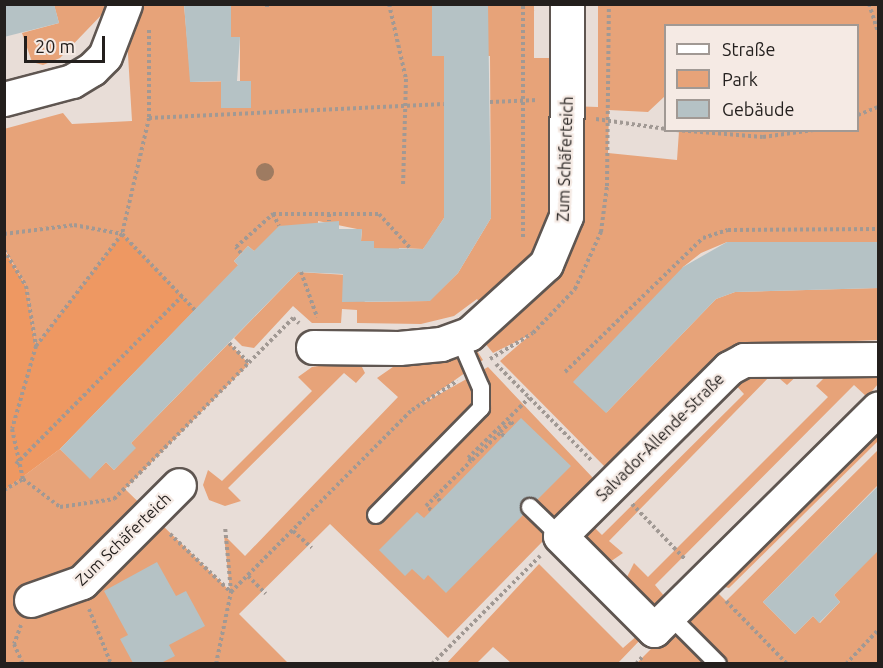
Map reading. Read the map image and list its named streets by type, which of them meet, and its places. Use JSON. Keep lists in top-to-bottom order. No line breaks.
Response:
{"streets":{"street":["Zum Schäferteich","Salvador-Allende-Straße"]},"legend":["Straße","Park","Gebäude"],"scale_bar":"20 m"}
